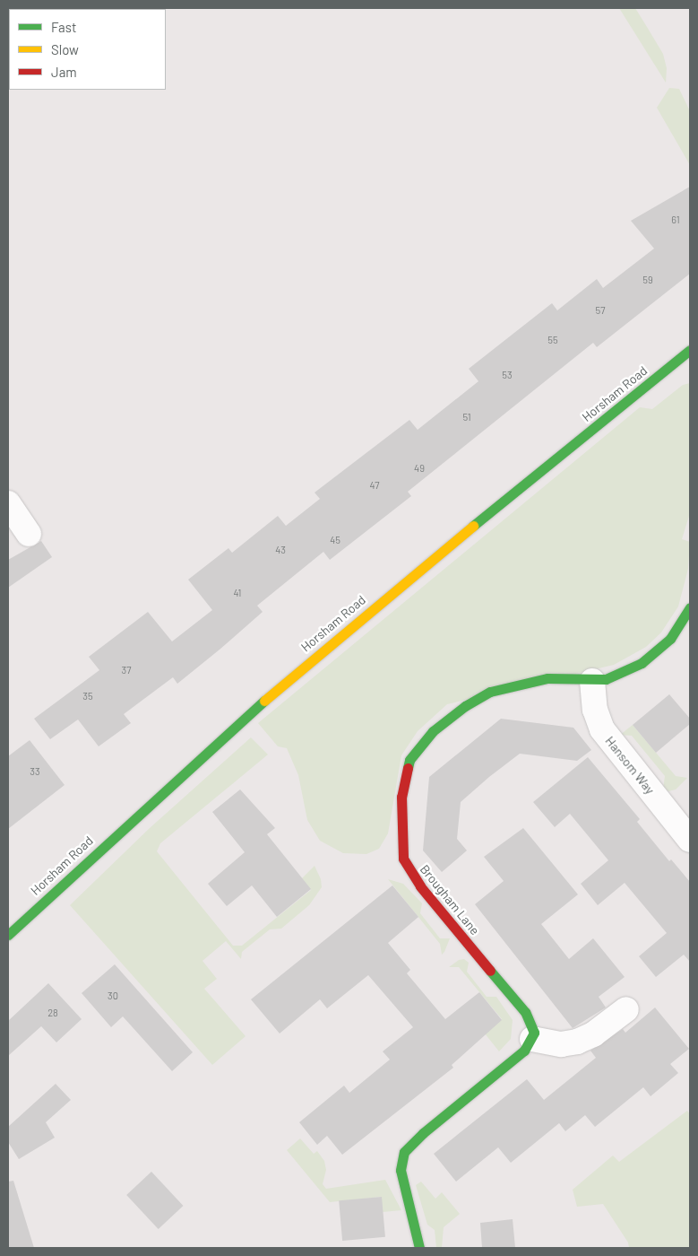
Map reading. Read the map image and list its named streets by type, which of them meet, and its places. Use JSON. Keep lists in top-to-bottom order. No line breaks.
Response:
{"streets":{"street":["Horsham Road","Hansom Way","Brougham Lane"]},"crossings":[["Hansom Way","Brougham Lane"]],"house_numbers":["61","59","57","55","53","51","49","47","45","43","41","37","35","33","30","28"],"legend":["Fast","Slow","Jam"]}
